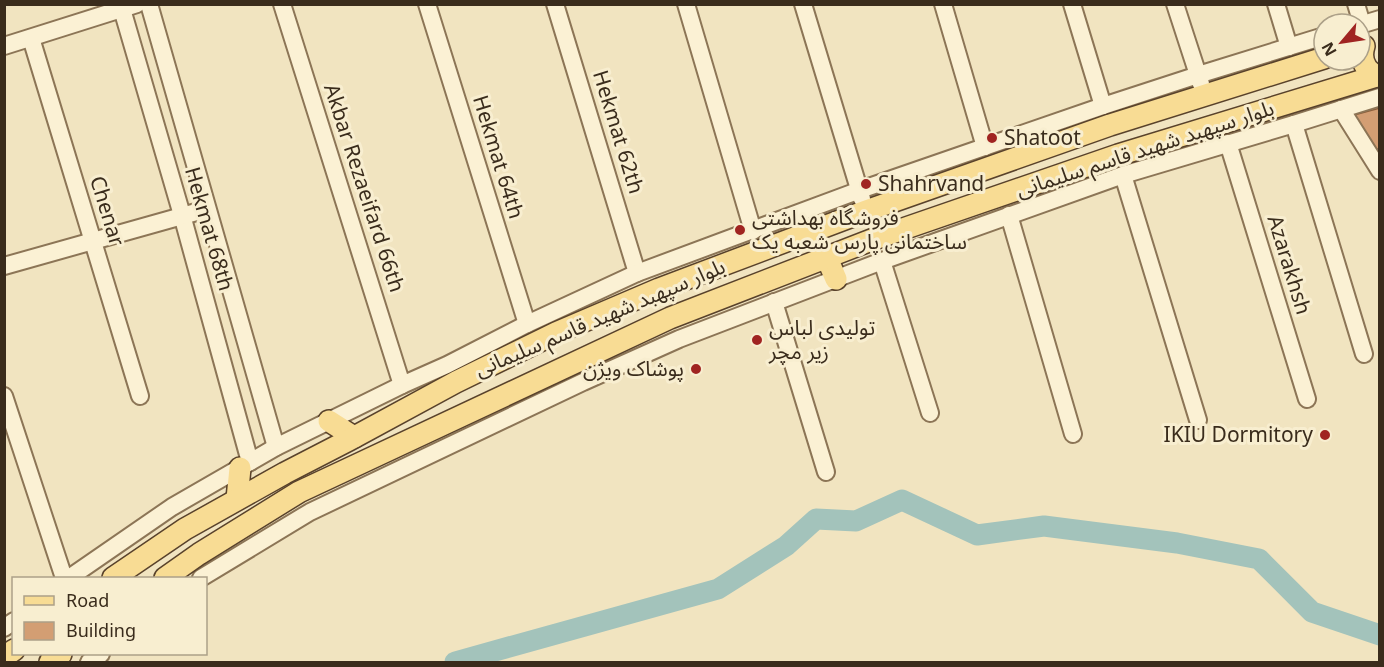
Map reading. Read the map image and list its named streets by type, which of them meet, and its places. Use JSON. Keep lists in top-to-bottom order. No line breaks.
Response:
{"streets":{"main road":["بلوار سپهبد شهید قاسم سلیمانی"],"street":["Hekmat 62th","Hekmat 64th","Akbar Rezaeifard 66th","Chenar","Hekmat 68th","Azarakhsh"]},"places":["Shatoot","Shahrvand","فروشگاه بهداشتی ساختمانی پارس شعبه یک","تولیدی لباس زیر مچر","پوشاک ویژن","IKIU Dormitory"],"legend":["Road","Building"],"north":"bottom left"}
